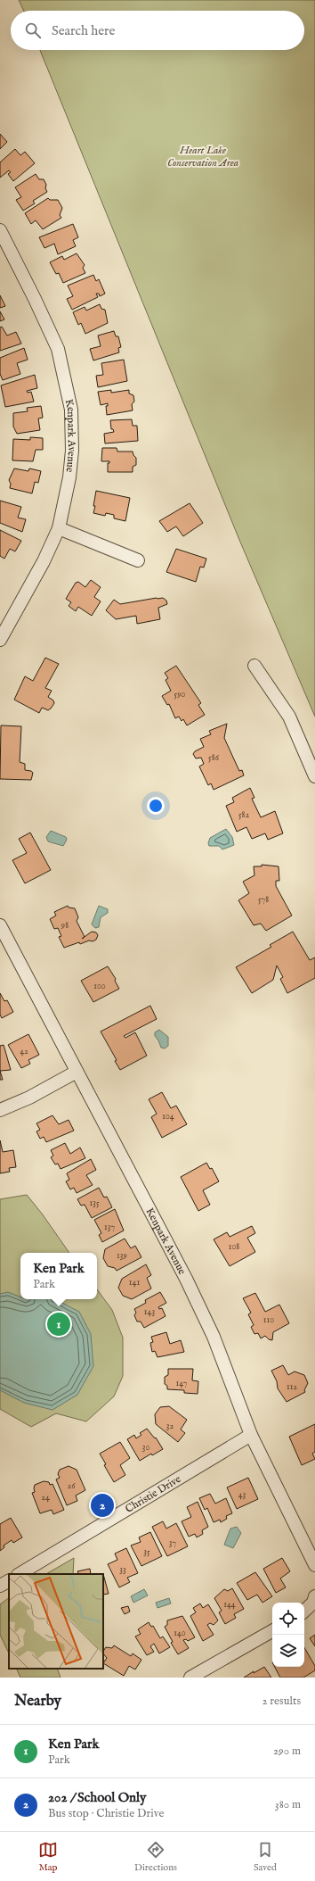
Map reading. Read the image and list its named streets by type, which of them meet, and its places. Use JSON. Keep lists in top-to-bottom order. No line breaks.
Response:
{"streets":{"street":["Kenpark Avenue","Christie Drive"]},"crossings":[["Kenpark Avenue","Christie Drive"]],"parks":["Heart Lake Conservation Area"],"house_numbers":["590","586","582","578","98","100","42","104","135","137","108","139","141","143","110","147","112","32","30","26","43","24","37","35","33","144","140"],"page":{"search":"Search here","popup":["Ken Park","Park"],"pins":["1","2"],"heading":["Nearby","2 results"],"list":[{"mark":"1","name":"Ken Park","note":"Park","value":"290 m"},{"mark":"2","name":"202 / School Only","note":"Bus stop · Christie Drive","value":"380 m"}],"nav":["Map","Directions","Saved"]}}
